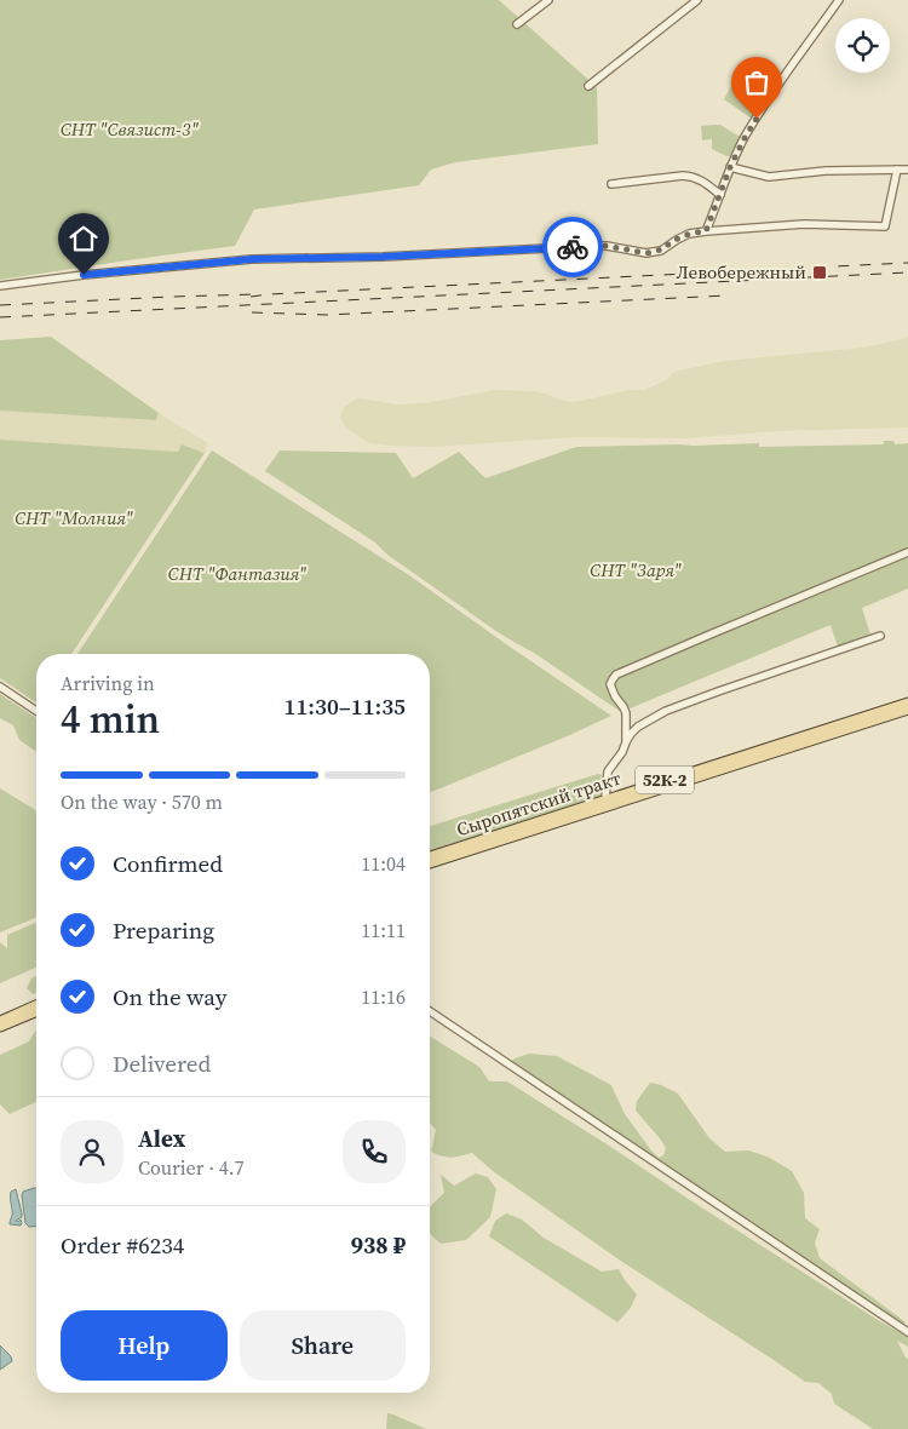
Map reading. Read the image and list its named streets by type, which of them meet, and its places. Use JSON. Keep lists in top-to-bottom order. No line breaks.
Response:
{"streets":{"main road":["52К-2","Сыропятский тракт"]},"parks":["СНТ \"Связист-3\"","СНТ \"Молния\"","СНТ \"Заря\"","СНТ \"Фантазия\""],"places":{"transit":["Левобережный"]},"page":{"heading":["4 min","Arriving in","11:30–11:35"],"panel":["Alex","Courier · 4.7","Order #6234","938 ₽"],"bar":"On the way · 570 m","list":[["Confirmed","11:04"],["Preparing","11:11"],["On the way","11:16"],"Delivered"],"buttons":["Help","Share"]}}
